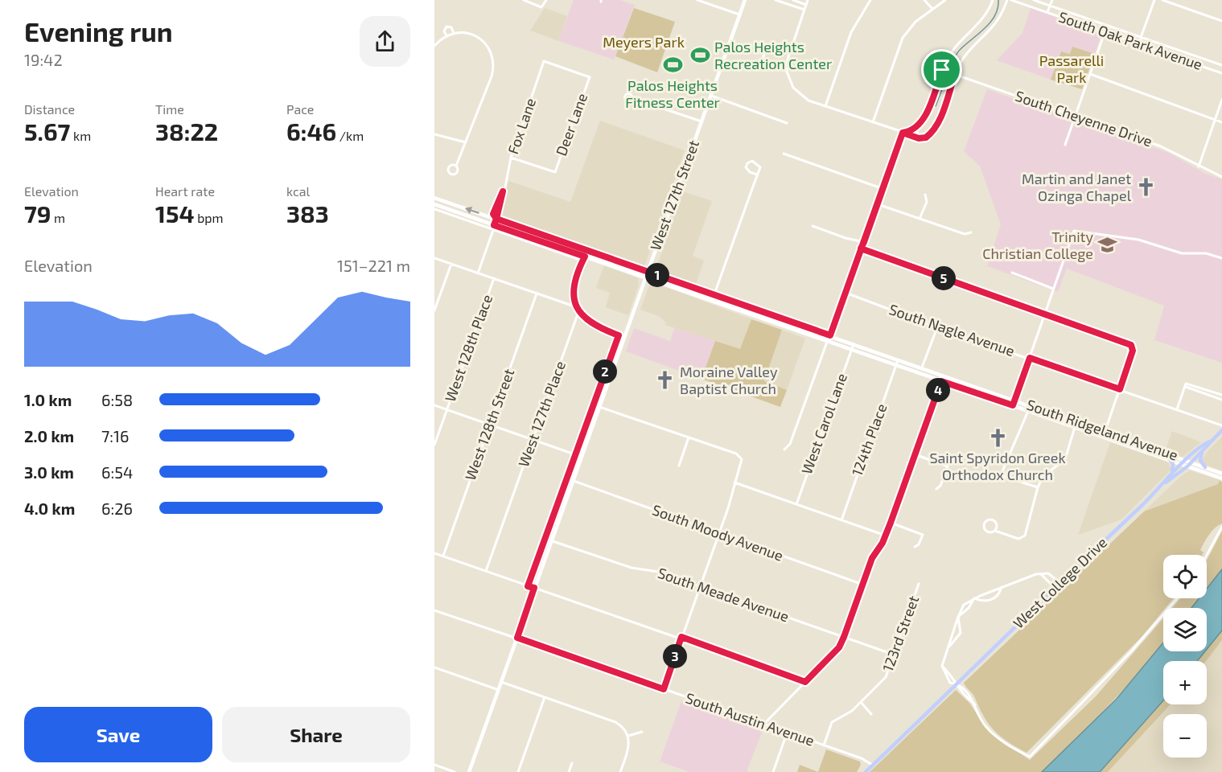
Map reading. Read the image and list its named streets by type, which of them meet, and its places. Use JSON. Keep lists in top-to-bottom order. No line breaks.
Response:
{"streets":{"main road":["West 127th Street","South Ridgeland Avenue","West College Drive"],"street":["South Oak Park Avenue","South Cheyenne Drive","Deer Lane","Fox Lane","South Nagle Avenue","West 128th Place","West 127th Place","West Carol Lane","West 128th Street","124th Place","South Moody Avenue","South Meade Avenue","123rd Street","South Austin Avenue"]},"crossings":[["Deer Lane","Fox Lane"],["Fox Lane","South Ridgeland Avenue"],["West 127th Street","South Ridgeland Avenue"],["West 127th Street","South Moody Avenue"],["West 127th Street","South Meade Avenue"],["West 127th Street","South Austin Avenue"],["West Carol Lane","South Ridgeland Avenue"],["South Ridgeland Avenue","124th Place"],["South Ridgeland Avenue","West College Drive"],["West College Drive","South Austin Avenue"],["South Meade Avenue","123rd Street"],["123rd Street","South Austin Avenue"]],"parks":["Meyers Park","Passarelli Park"],"places":{"sports":["Palos Heights Recreation Center","Palos Heights Fitness Center"],"church":["Martin and Janet Ozinga Chapel","Moraine Valley Baptist Church","Saint Spyridon Greek Orthodox Church"],"school or university":["Trinity Christian College"]},"page":{"heading":["Evening run","19:42"],"stats":[["Distance","5.67 km"],["Time","38:22"],["Pace","6:46 /km"],["Elevation","79 m"],["Heart rate","154 bpm"],["kcal","383"]],"chart":["Elevation","151–221 m"],"pins":["1","5","2","4","3"],"list":[{"name":"1.0 km","note":"6:58"},{"name":"2.0 km","note":"7:16"},{"name":"3.0 km","note":"6:54"},{"name":"4.0 km","note":"6:26"}],"map_buttons":["+","−"],"buttons":["Save","Share"]}}
